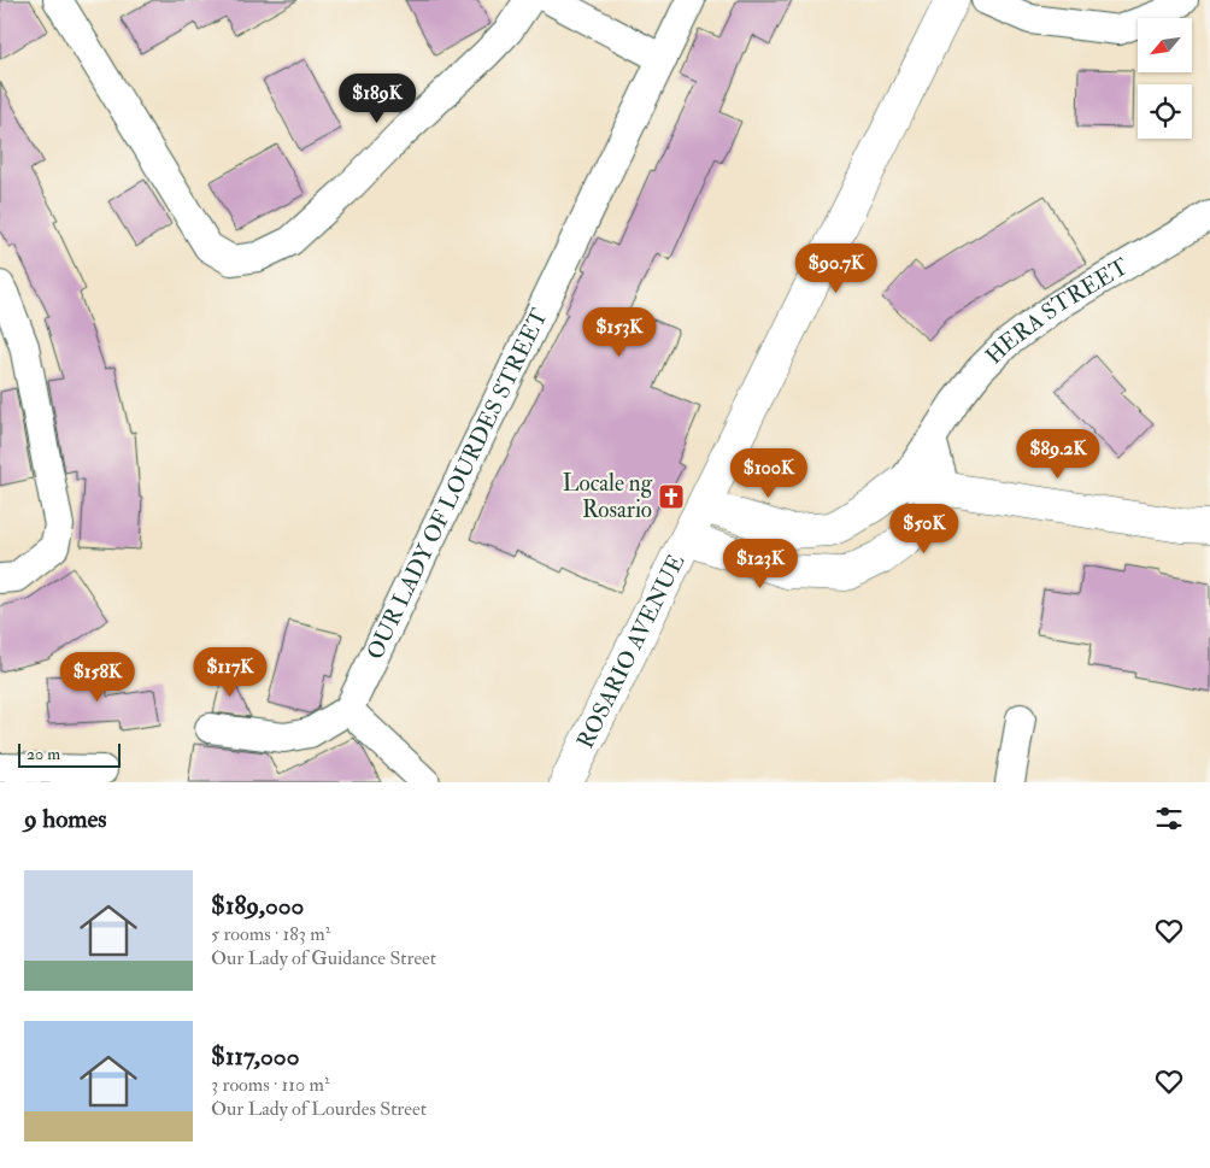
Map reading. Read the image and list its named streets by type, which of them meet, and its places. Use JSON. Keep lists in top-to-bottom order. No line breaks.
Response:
{"streets":{"main road":["ROSARIO AVENUE"],"street":["HERA STREET","OUR LADY OF LOURDES STREET"]},"places":{"church":["Locale ng Rosario"]},"scale_bar":"20 m","north":"bottom left","page":{"price":["$189K","$90.7K","$153K","$89.2K","$100K","$50K","$123K","$117K","$158K"],"scale":"20 m","heading":"9 homes","list":[{"name":"$189,000","note":"5 rooms · 183 m² · Our Lady of Guidance Street"},{"name":"$117,000","note":"3 rooms · 110 m² · Our Lady of Lourdes Street"}]}}
